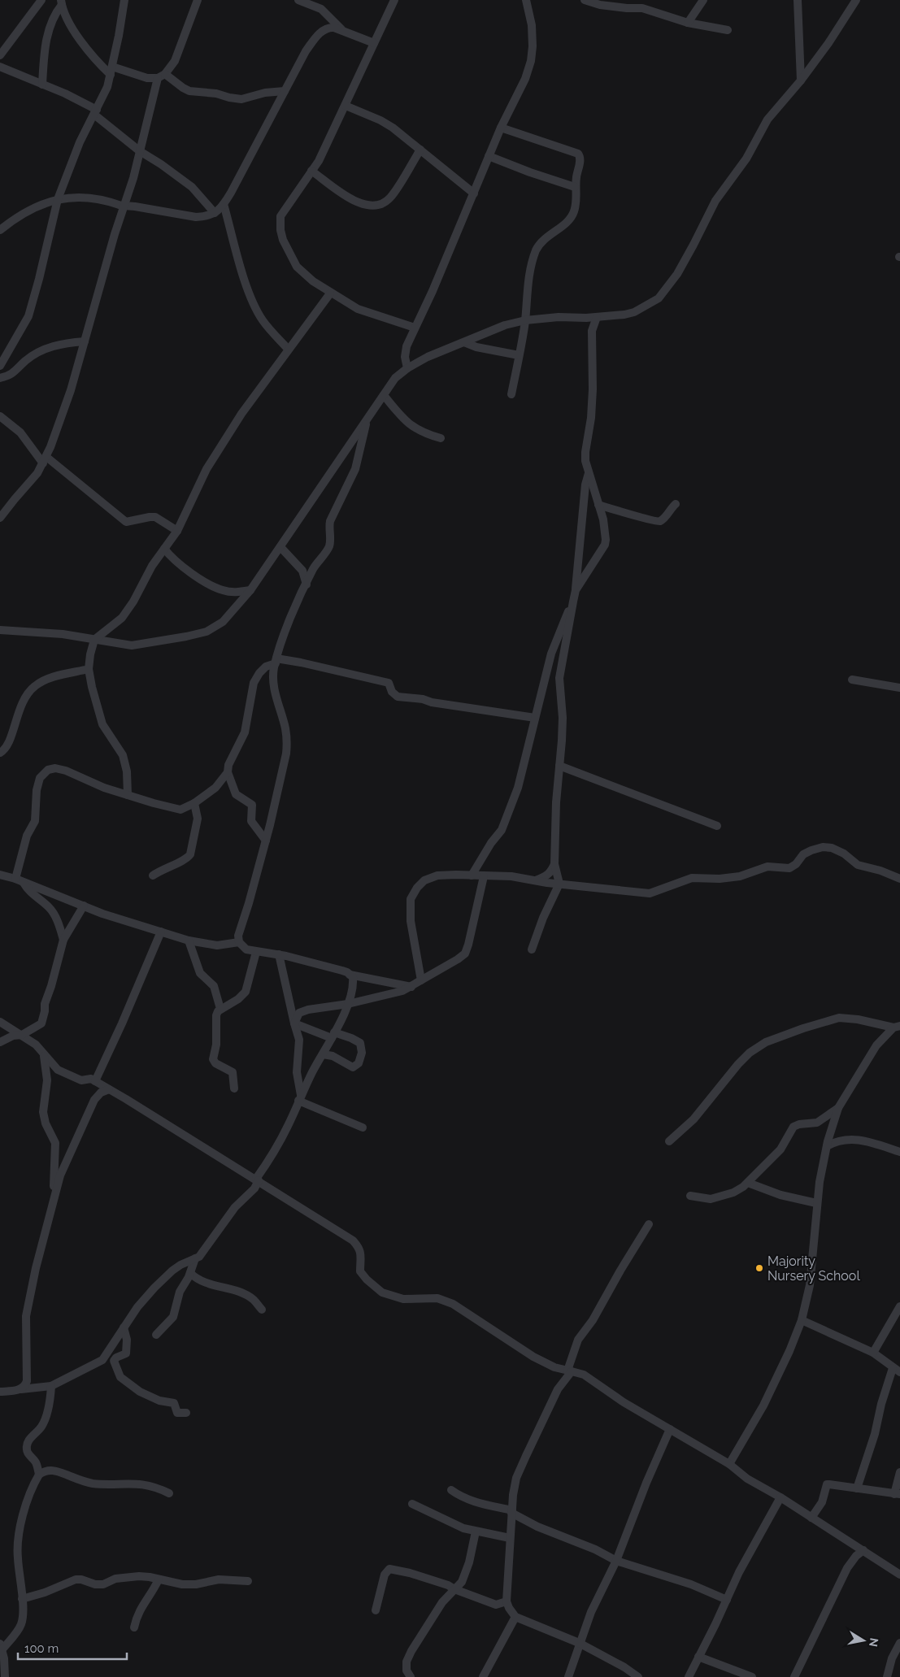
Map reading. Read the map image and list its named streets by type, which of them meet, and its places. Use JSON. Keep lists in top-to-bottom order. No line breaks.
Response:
{"places":["Majority Nursery School"],"scale_bar":"100 m","north":"right"}
